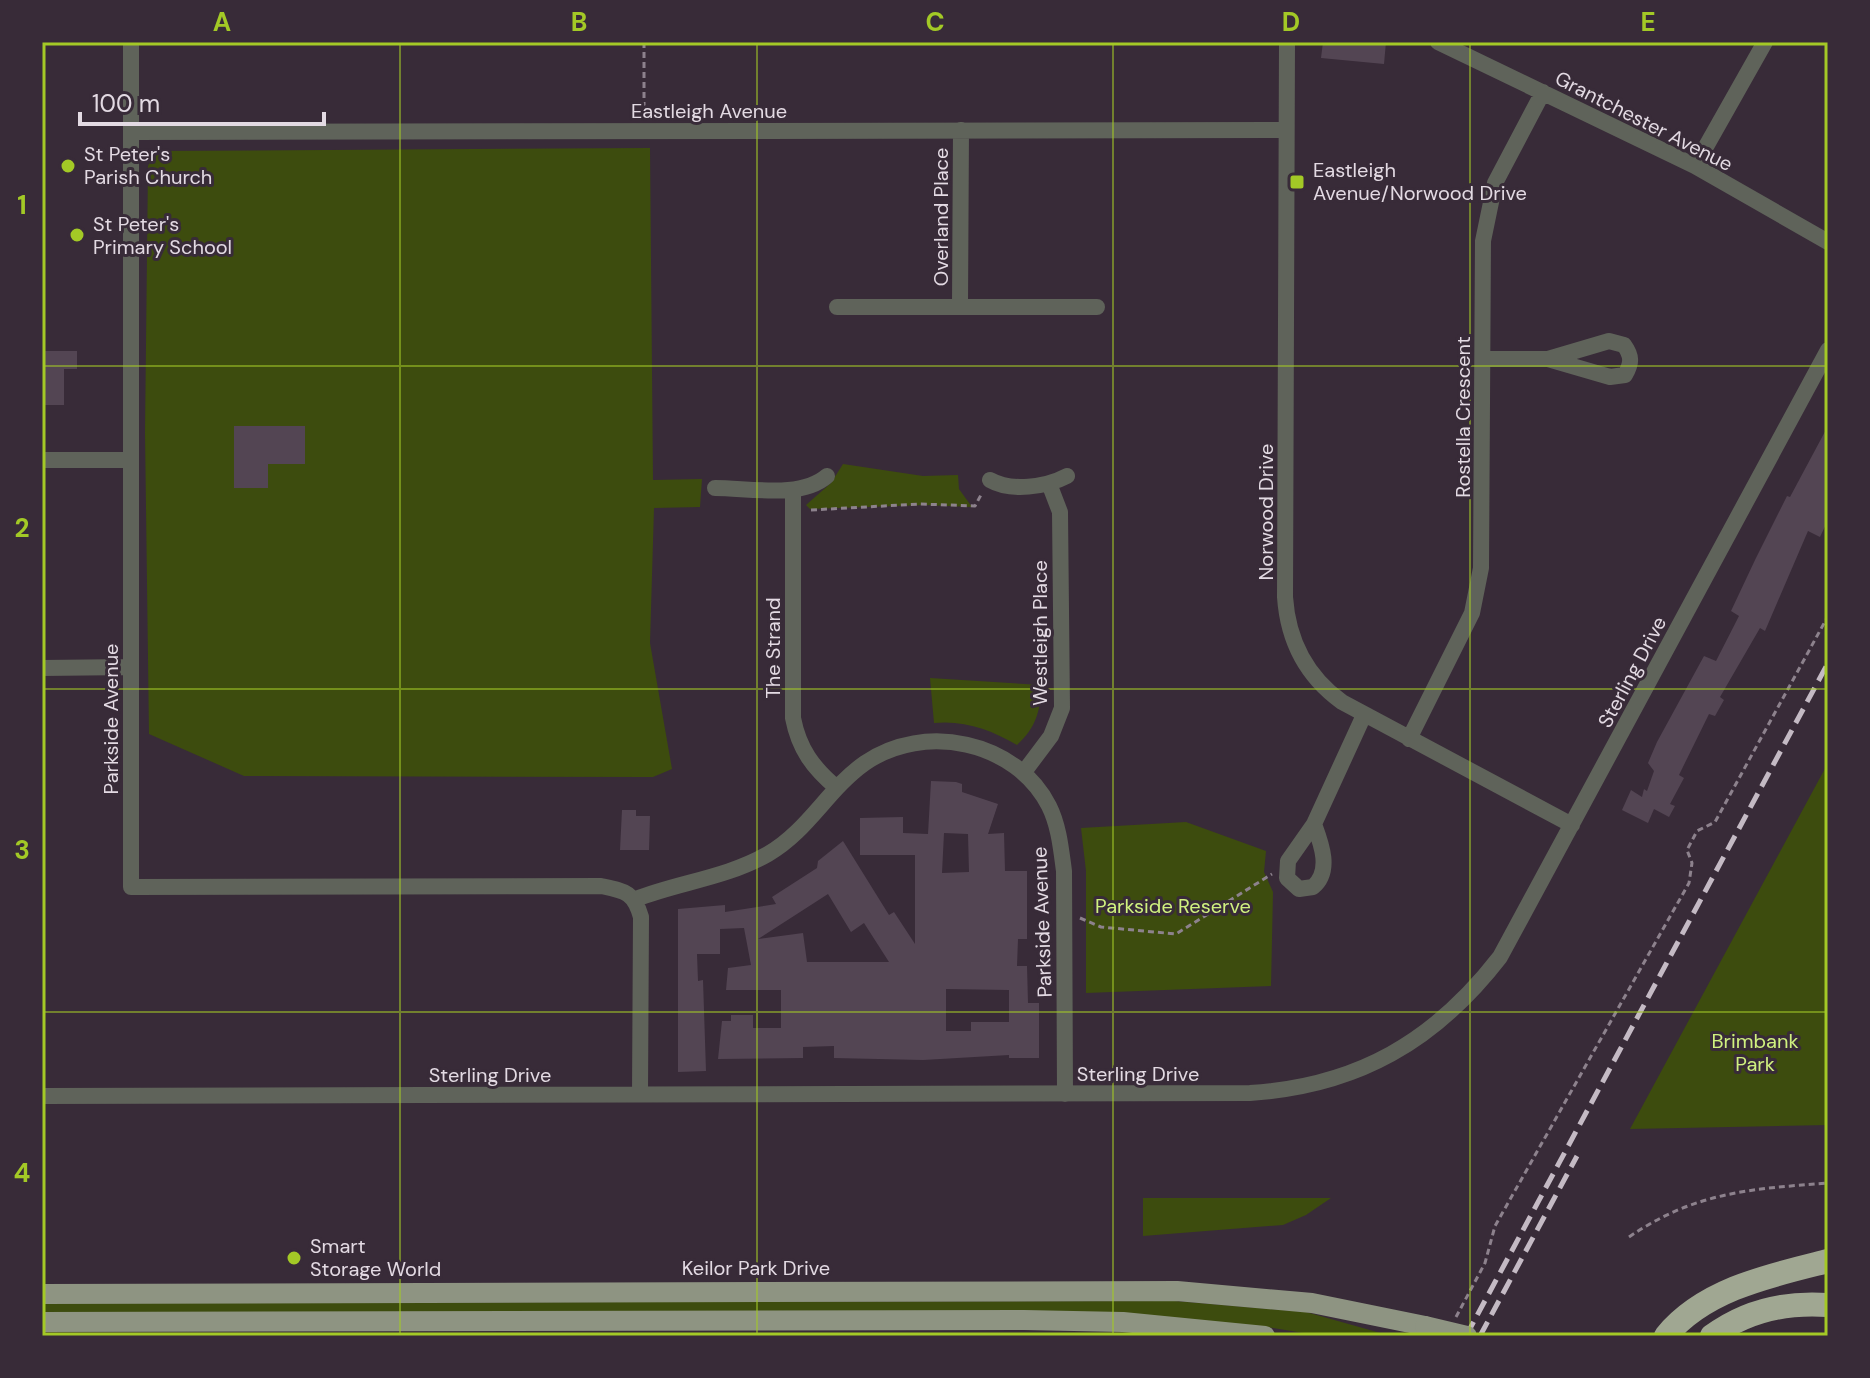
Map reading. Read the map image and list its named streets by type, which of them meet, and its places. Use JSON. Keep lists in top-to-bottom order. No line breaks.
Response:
{"streets":{"main road":["Keilor Park Drive"],"street":["Eastleigh Avenue","Grantchester Avenue","Overland Place","Rostella Crescent","Norwood Drive","Westleigh Place","The Strand","Sterling Drive","Parkside Avenue"]},"crossings":[["Eastleigh Avenue","Overland Place"],["Eastleigh Avenue","Norwood Drive"],["Eastleigh Avenue","Parkside Avenue"],["Grantchester Avenue","Rostella Crescent"],["Rostella Crescent","Norwood Drive"],["Norwood Drive","Sterling Drive"],["Westleigh Place","Parkside Avenue"],["The Strand","Parkside Avenue"],["Sterling Drive","Parkside Avenue"]],"parks":["Parkside Reserve","Brimbank Park"],"places":{"other":["St Peter's Parish Church","St Peter's Primary School","Smart Storage World"],"transit":["Eastleigh Avenue/Norwood Drive"]},"scale_bar":"100 m","grid":{"columns":["A","B","C","D","E"],"rows":["1","2","3","4"]}}
